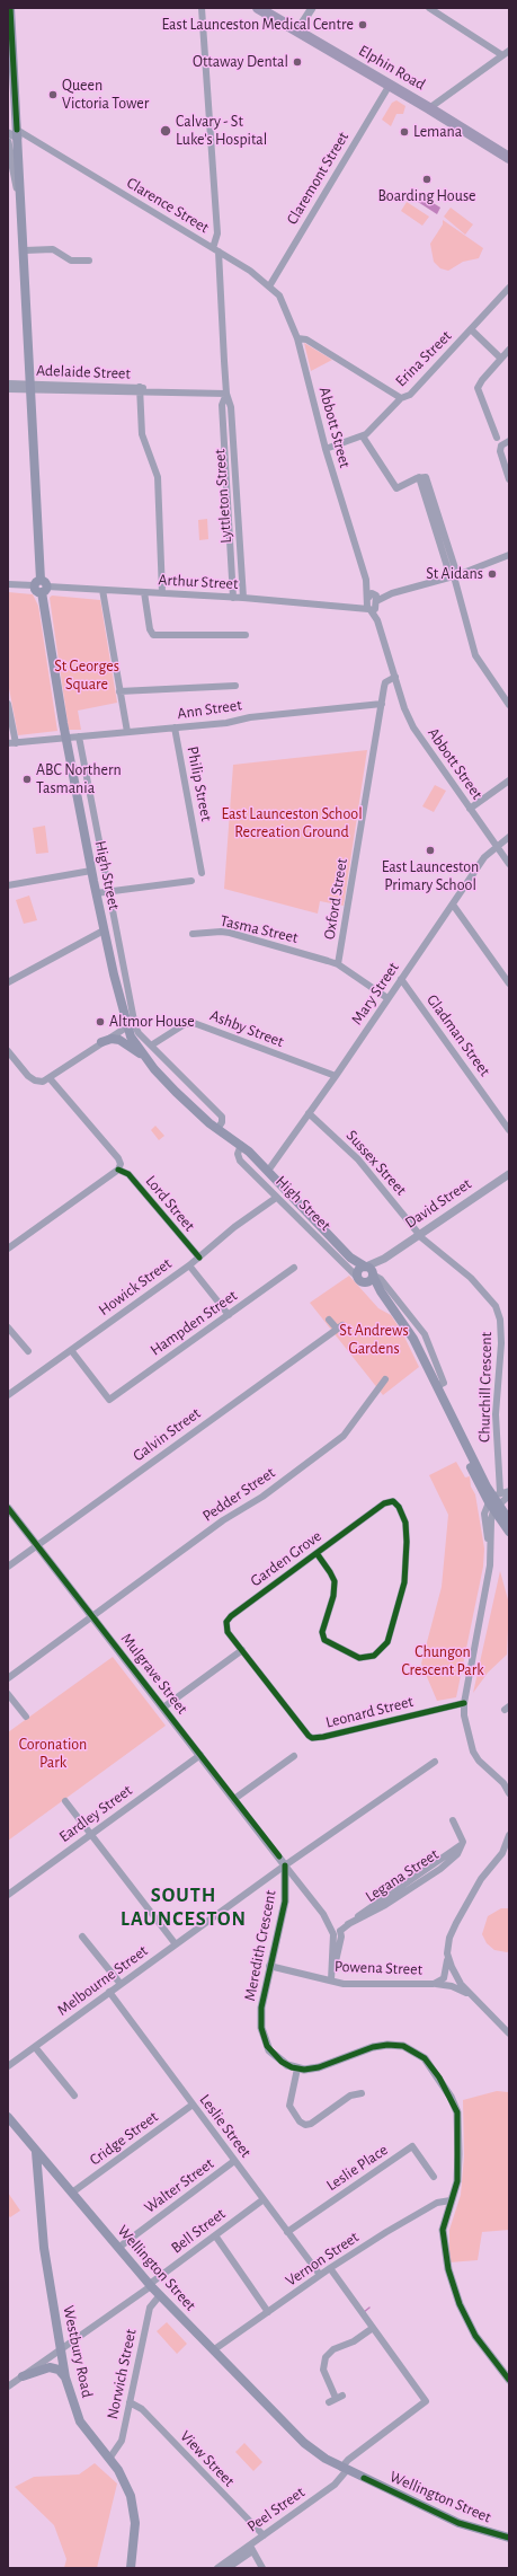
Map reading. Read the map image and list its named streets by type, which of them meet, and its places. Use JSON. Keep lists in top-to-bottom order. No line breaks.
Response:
{"streets":{"highway":["Elphin Road"],"main road":["High Street","Wellington Street","Westbury Road"],"street":["Claremont Street","Clarence Street","Erina Street","Adelaide Street","Abbott Street","Lyttleton Street","Arthur Street","Ann Street","Philip Street","Oxford Street","Tasma Street","Mary Street","Ashby Street","Gladman Street","Sussex Street","Lord Street","David Street","Howick Street","Hampden Street","Churchill Crescent","Galvin Street","Pedder Street","Garden Grove","Mulgrave Street","Leonard Street","Eardley Street","Legana Street","Meredith Crescent","Powena Street","Melbourne Street","Leslie Street","Cridge Street","Leslie Place","Walter Street","Bell Street","Vernon Street","Norwich Street","View Street","Peel Street"]},"crossings":[["Elphin Road","Claremont Street"],["Claremont Street","Clarence Street"],["Claremont Street","Abbott Street"],["Clarence Street","Abbott Street"],["Clarence Street","Lyttleton Street"],["Clarence Street","High Street"],["Erina Street","Abbott Street"],["Adelaide Street","Lyttleton Street"],["Adelaide Street","High Street"],["Abbott Street","Arthur Street"],["Abbott Street","Mary Street"],["Lyttleton Street","Arthur Street"],["Arthur Street","High Street"],["Ann Street","Philip Street"],["Ann Street","High Street"],["Ann Street","Oxford Street"],["High Street","Mary Street"],["High Street","Ashby Street"],["High Street","David Street"],["High Street","Howick Street"],["High Street","Churchill Crescent"],["Oxford Street","Tasma Street"],["Tasma Street","Mary Street"],["Mary Street","Ashby Street"],["Mary Street","Gladman Street"],["Mary Street","Sussex Street"],["Sussex Street","David Street"],["Sussex Street","Churchill Crescent"],["Lord Street","Howick Street"],["David Street","Churchill Crescent"],["Howick Street","Hampden Street"],["Churchill Crescent","Leonard Street"],["Galvin Street","Mulgrave Street"],["Pedder Street","Mulgrave Street"],["Garden Grove","Leonard Street"],["Mulgrave Street","Eardley Street"],["Mulgrave Street","Legana Street"],["Mulgrave Street","Meredith Crescent"],["Mulgrave Street","Melbourne Street"],["Meredith Crescent","Powena Street"],["Meredith Crescent","Melbourne Street"],["Melbourne Street","Leslie Street"],["Leslie Street","Cridge Street"],["Leslie Street","Leslie Place"],["Leslie Street","Walter Street"],["Leslie Street","Bell Street"],["Leslie Street","Vernon Street"],["Cridge Street","Wellington Street"],["Walter Street","Wellington Street"],["Bell Street","Wellington Street"],["Bell Street","Westbury Road"],["Vernon Street","Wellington Street"],["Wellington Street","Westbury Road"],["Wellington Street","Norwich Street"],["Wellington Street","Peel Street"],["Westbury Road","Norwich Street"],["Norwich Street","View Street"],["View Street","Peel Street"]],"districts":["SOUTH LAUNCESTON"],"parks":["St Georges Square","East Launceston School Recreation Ground","St Andrews Gardens","Chungon Crescent Park","Coronation Park"],"places":["East Launceston Medical Centre","Ottaway Dental","Queen Victoria Tower","Calvary - St Luke's Hospital","Lemana","Boarding House","St Aidans","ABC Northern Tasmania","East Launceston Primary School","Altmor House"]}
